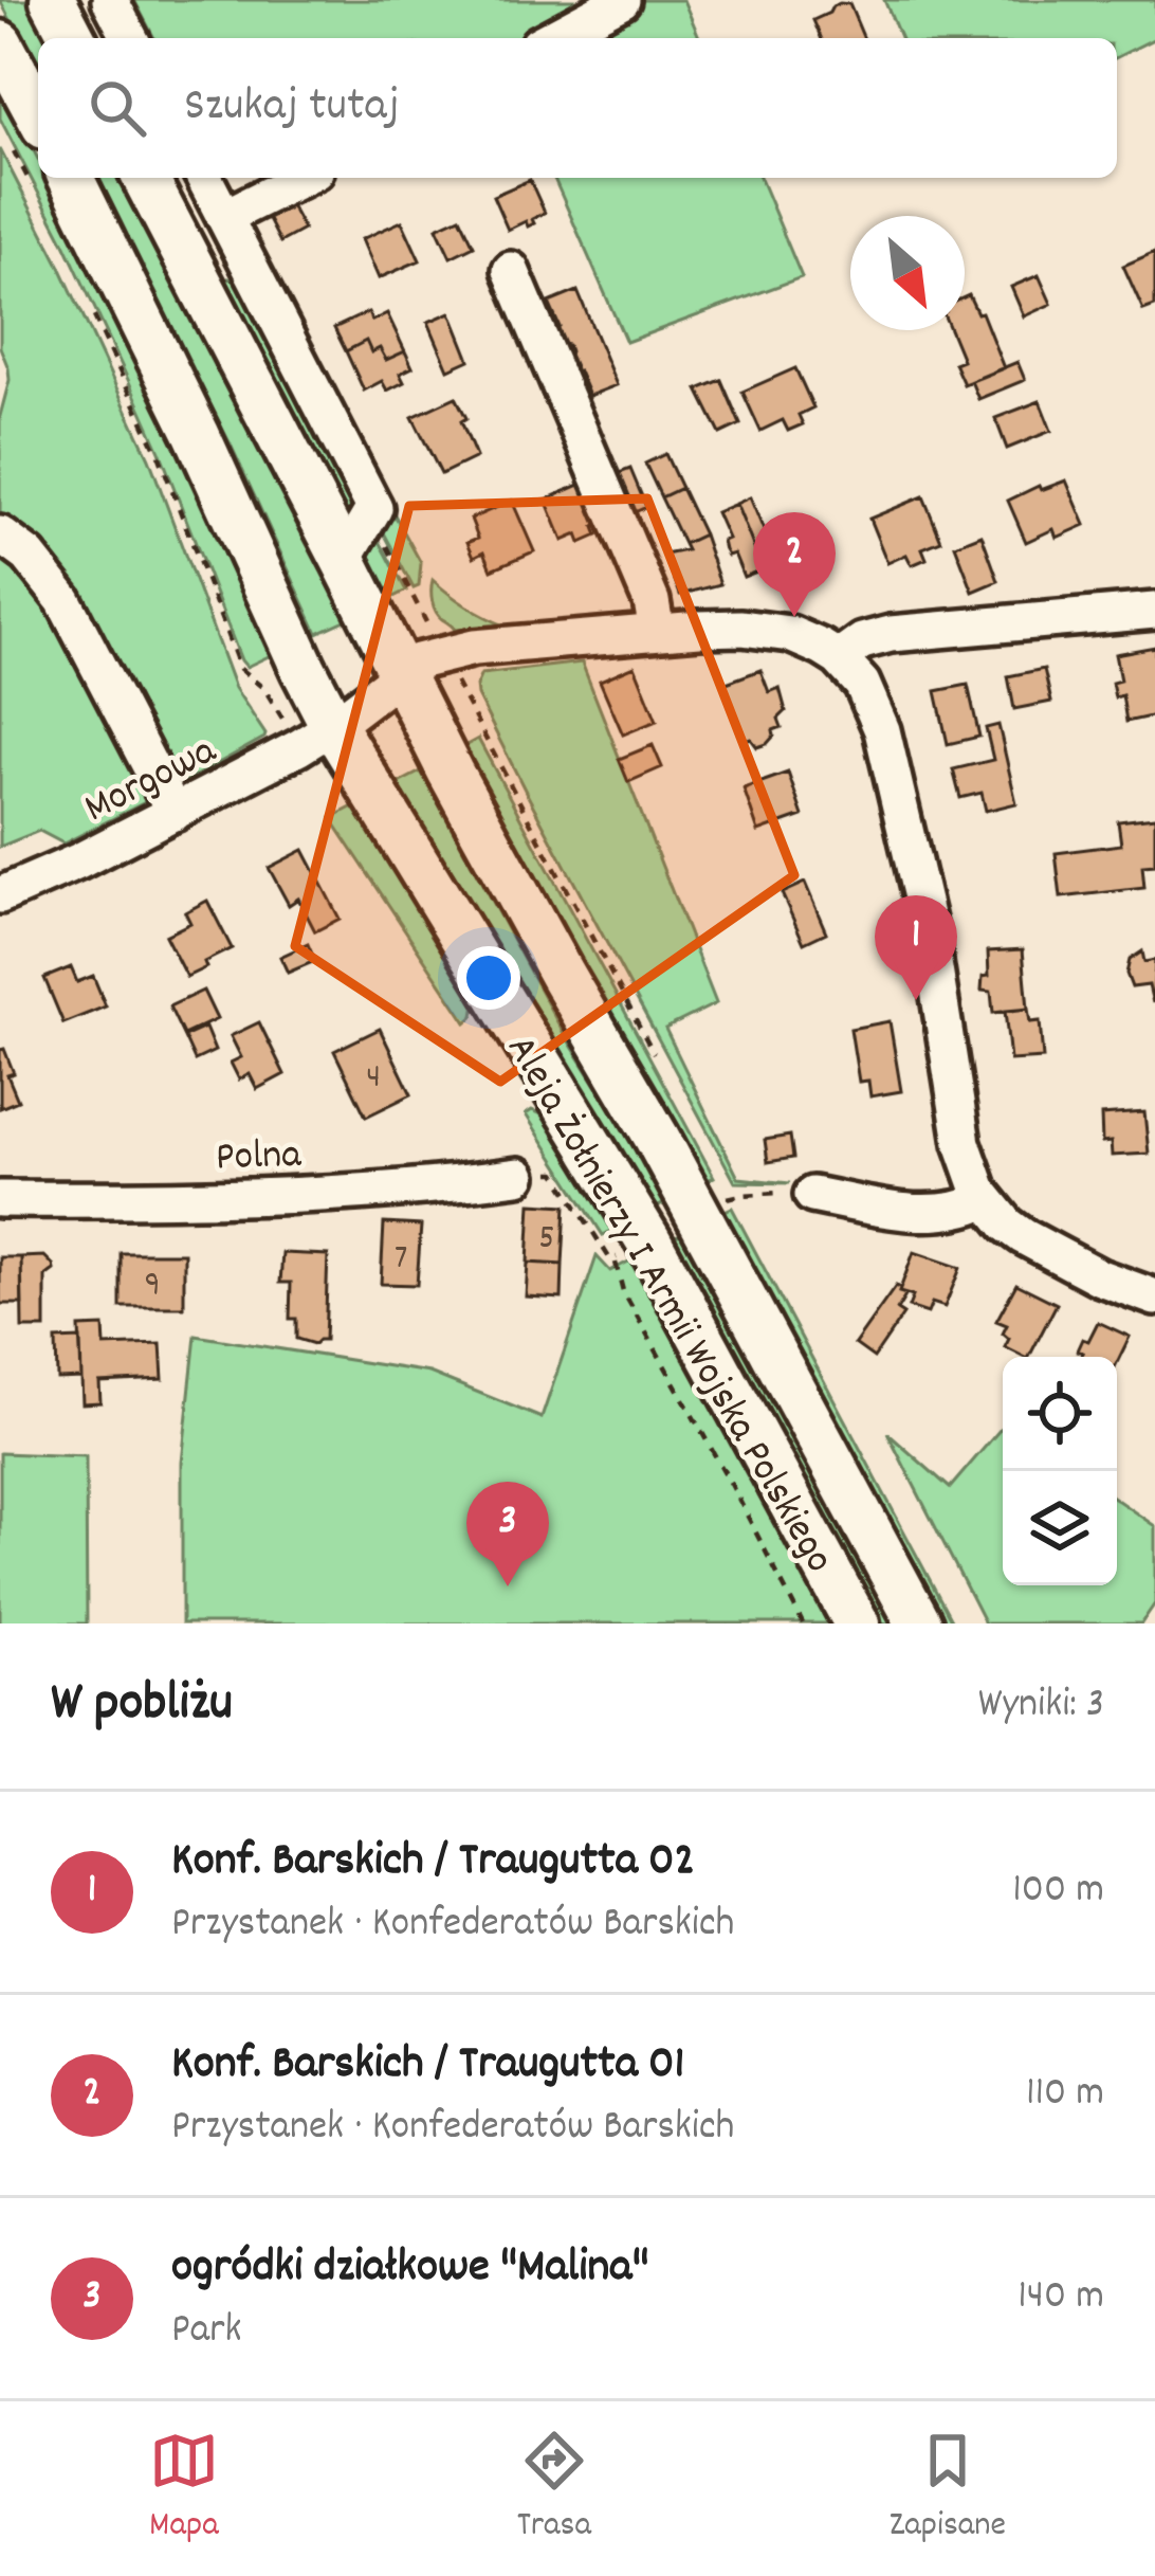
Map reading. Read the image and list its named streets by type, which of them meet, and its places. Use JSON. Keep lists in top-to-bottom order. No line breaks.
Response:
{"streets":{"main road":["Aleja Żołnierzy I Armii Wojska Polskiego"],"street":["Morgowa","Polna"]},"crossings":[["Morgowa","Aleja Żołnierzy I Armii Wojska Polskiego"]],"house_numbers":["4","5","7","9"],"north":"bottom right","page":{"search":"Szukaj tutaj","pins":["2","1","3"],"heading":["W pobliżu","Wyniki: 3"],"list":[{"mark":"1","name":"Konf. Barskich / Traugutta 02","note":"Przystanek · Konfederatów Barskich","value":"100 m"},{"mark":"2","name":"Konf. Barskich / Traugutta 01","note":"Przystanek · Konfederatów Barskich","value":"110 m"},{"mark":"3","name":"ogródki działkowe \"Malina\"","note":"Park","value":"140 m"}],"nav":["Mapa","Trasa","Zapisane"]}}
